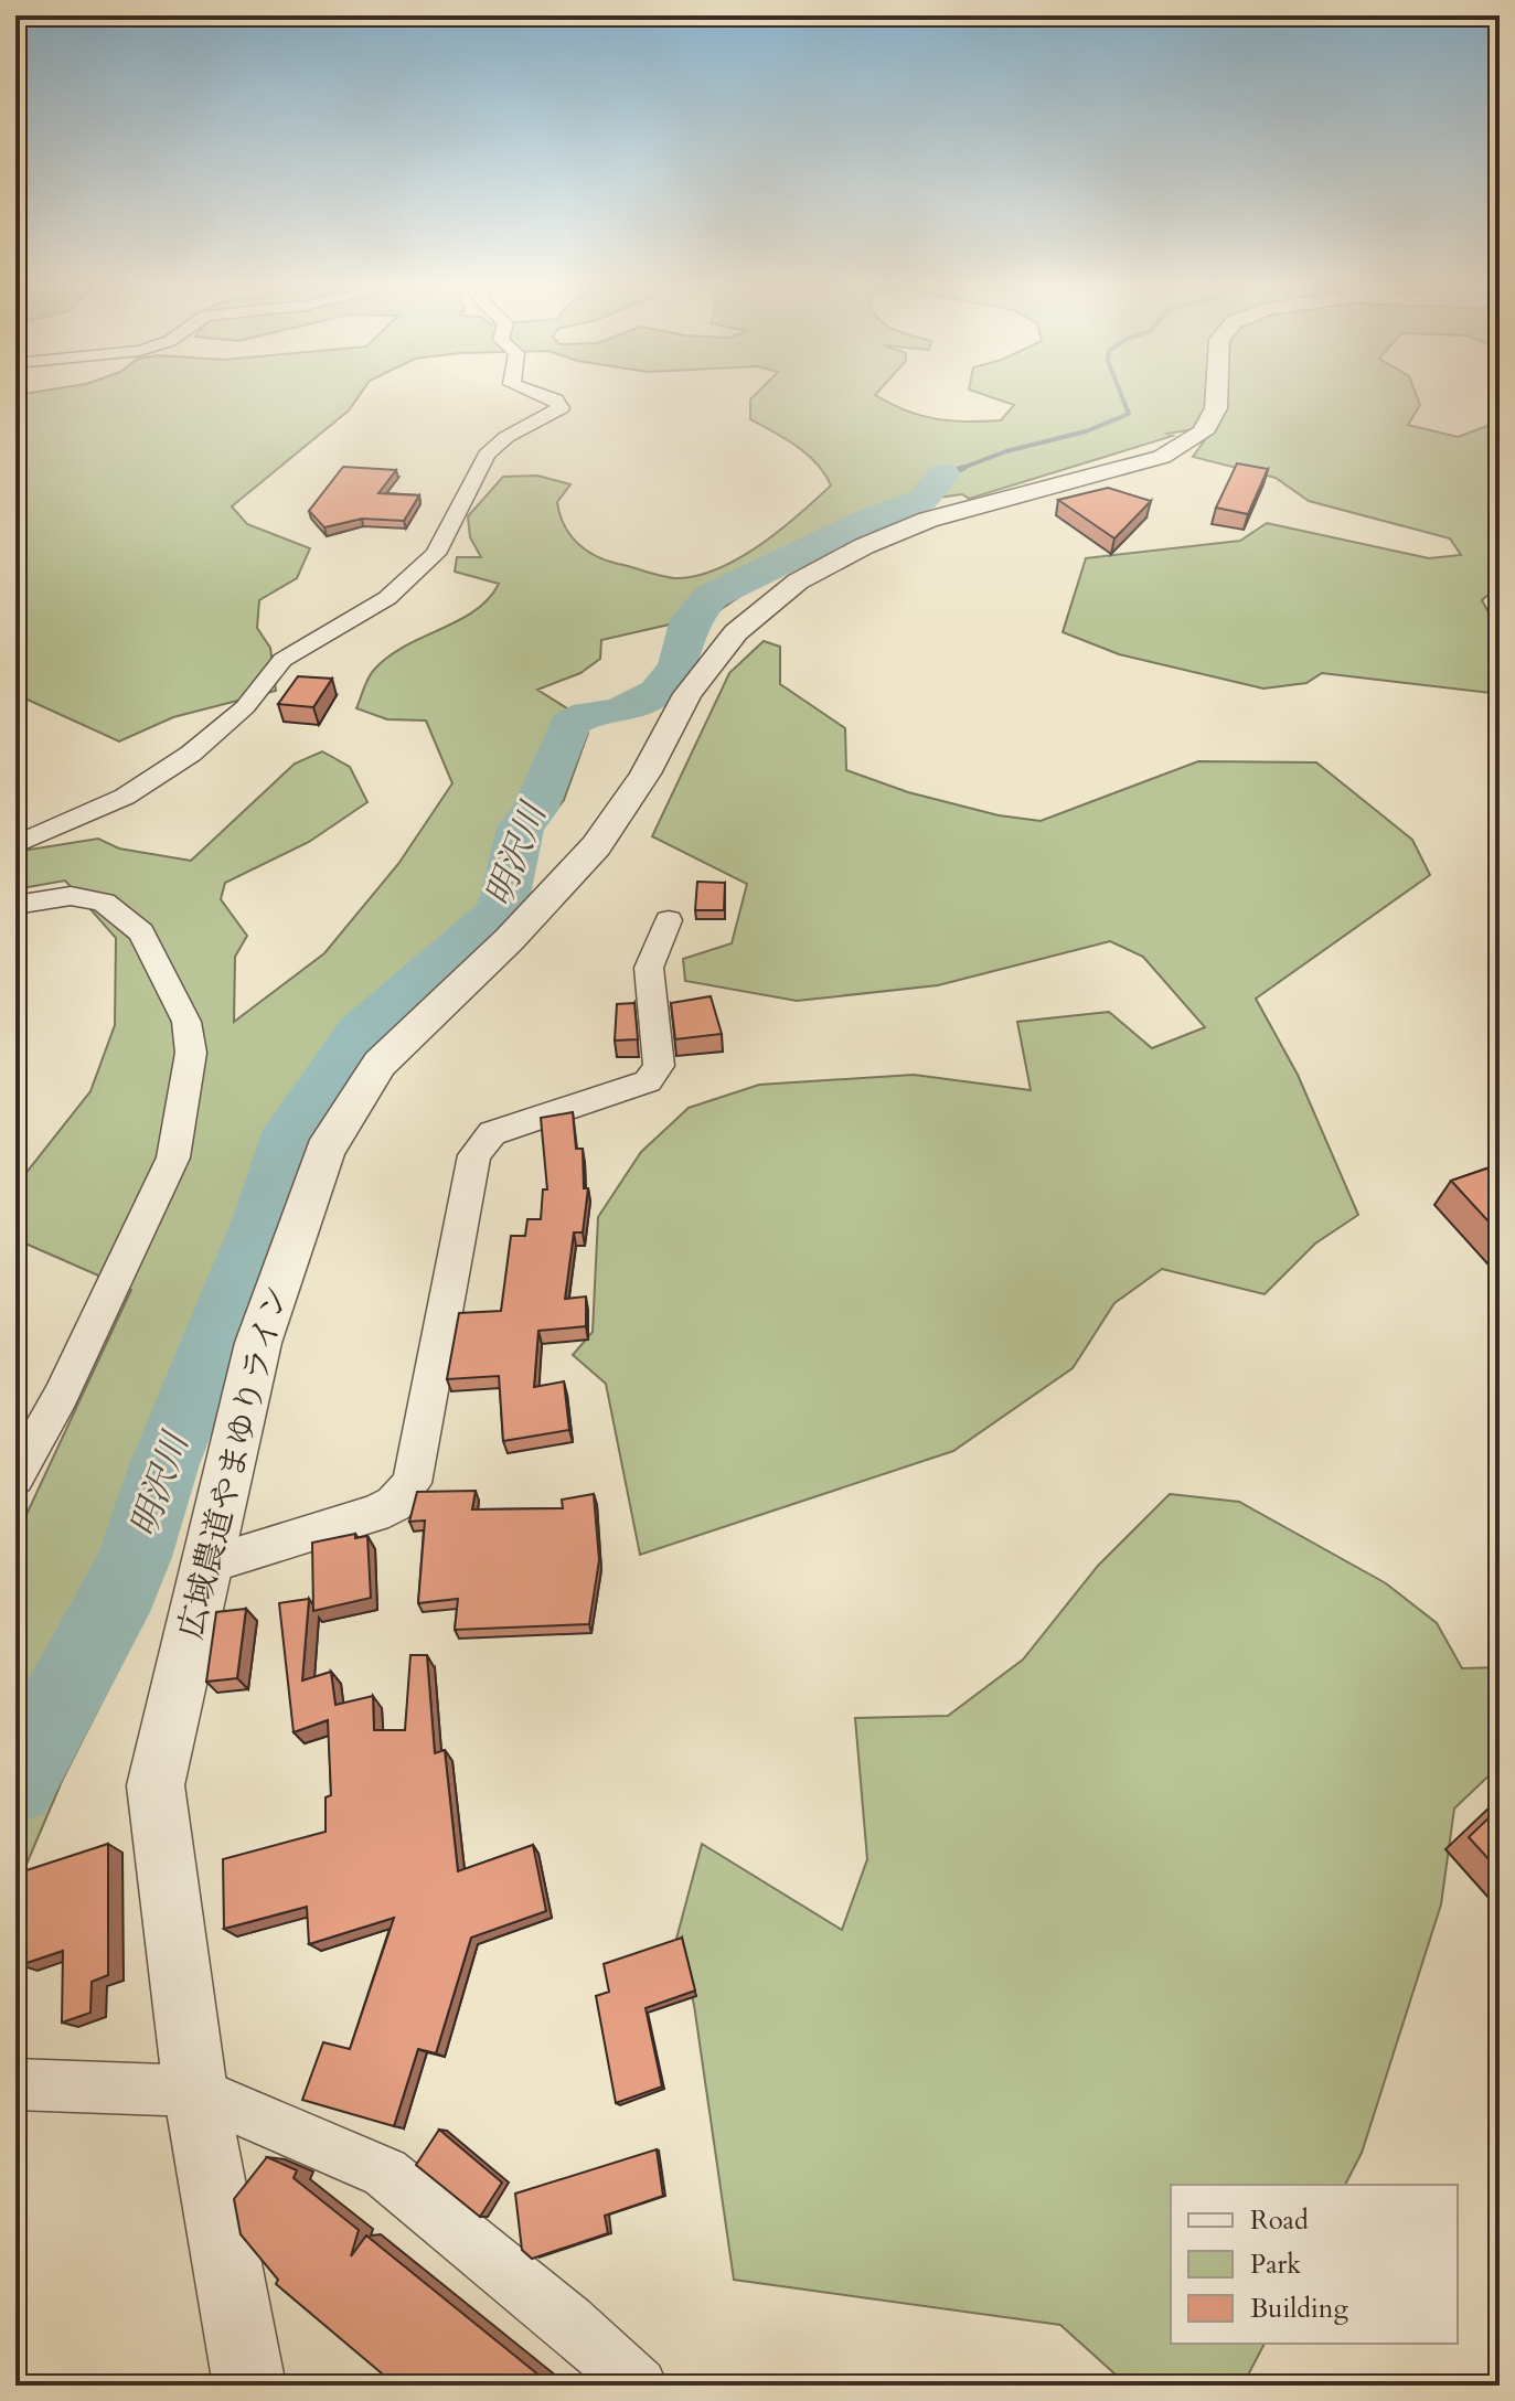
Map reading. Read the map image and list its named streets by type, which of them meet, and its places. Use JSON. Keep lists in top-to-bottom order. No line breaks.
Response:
{"streets":{"street":["広域農道やまゆりライン"]},"water":["明沢川"],"legend":["Road","Park","Building"]}
